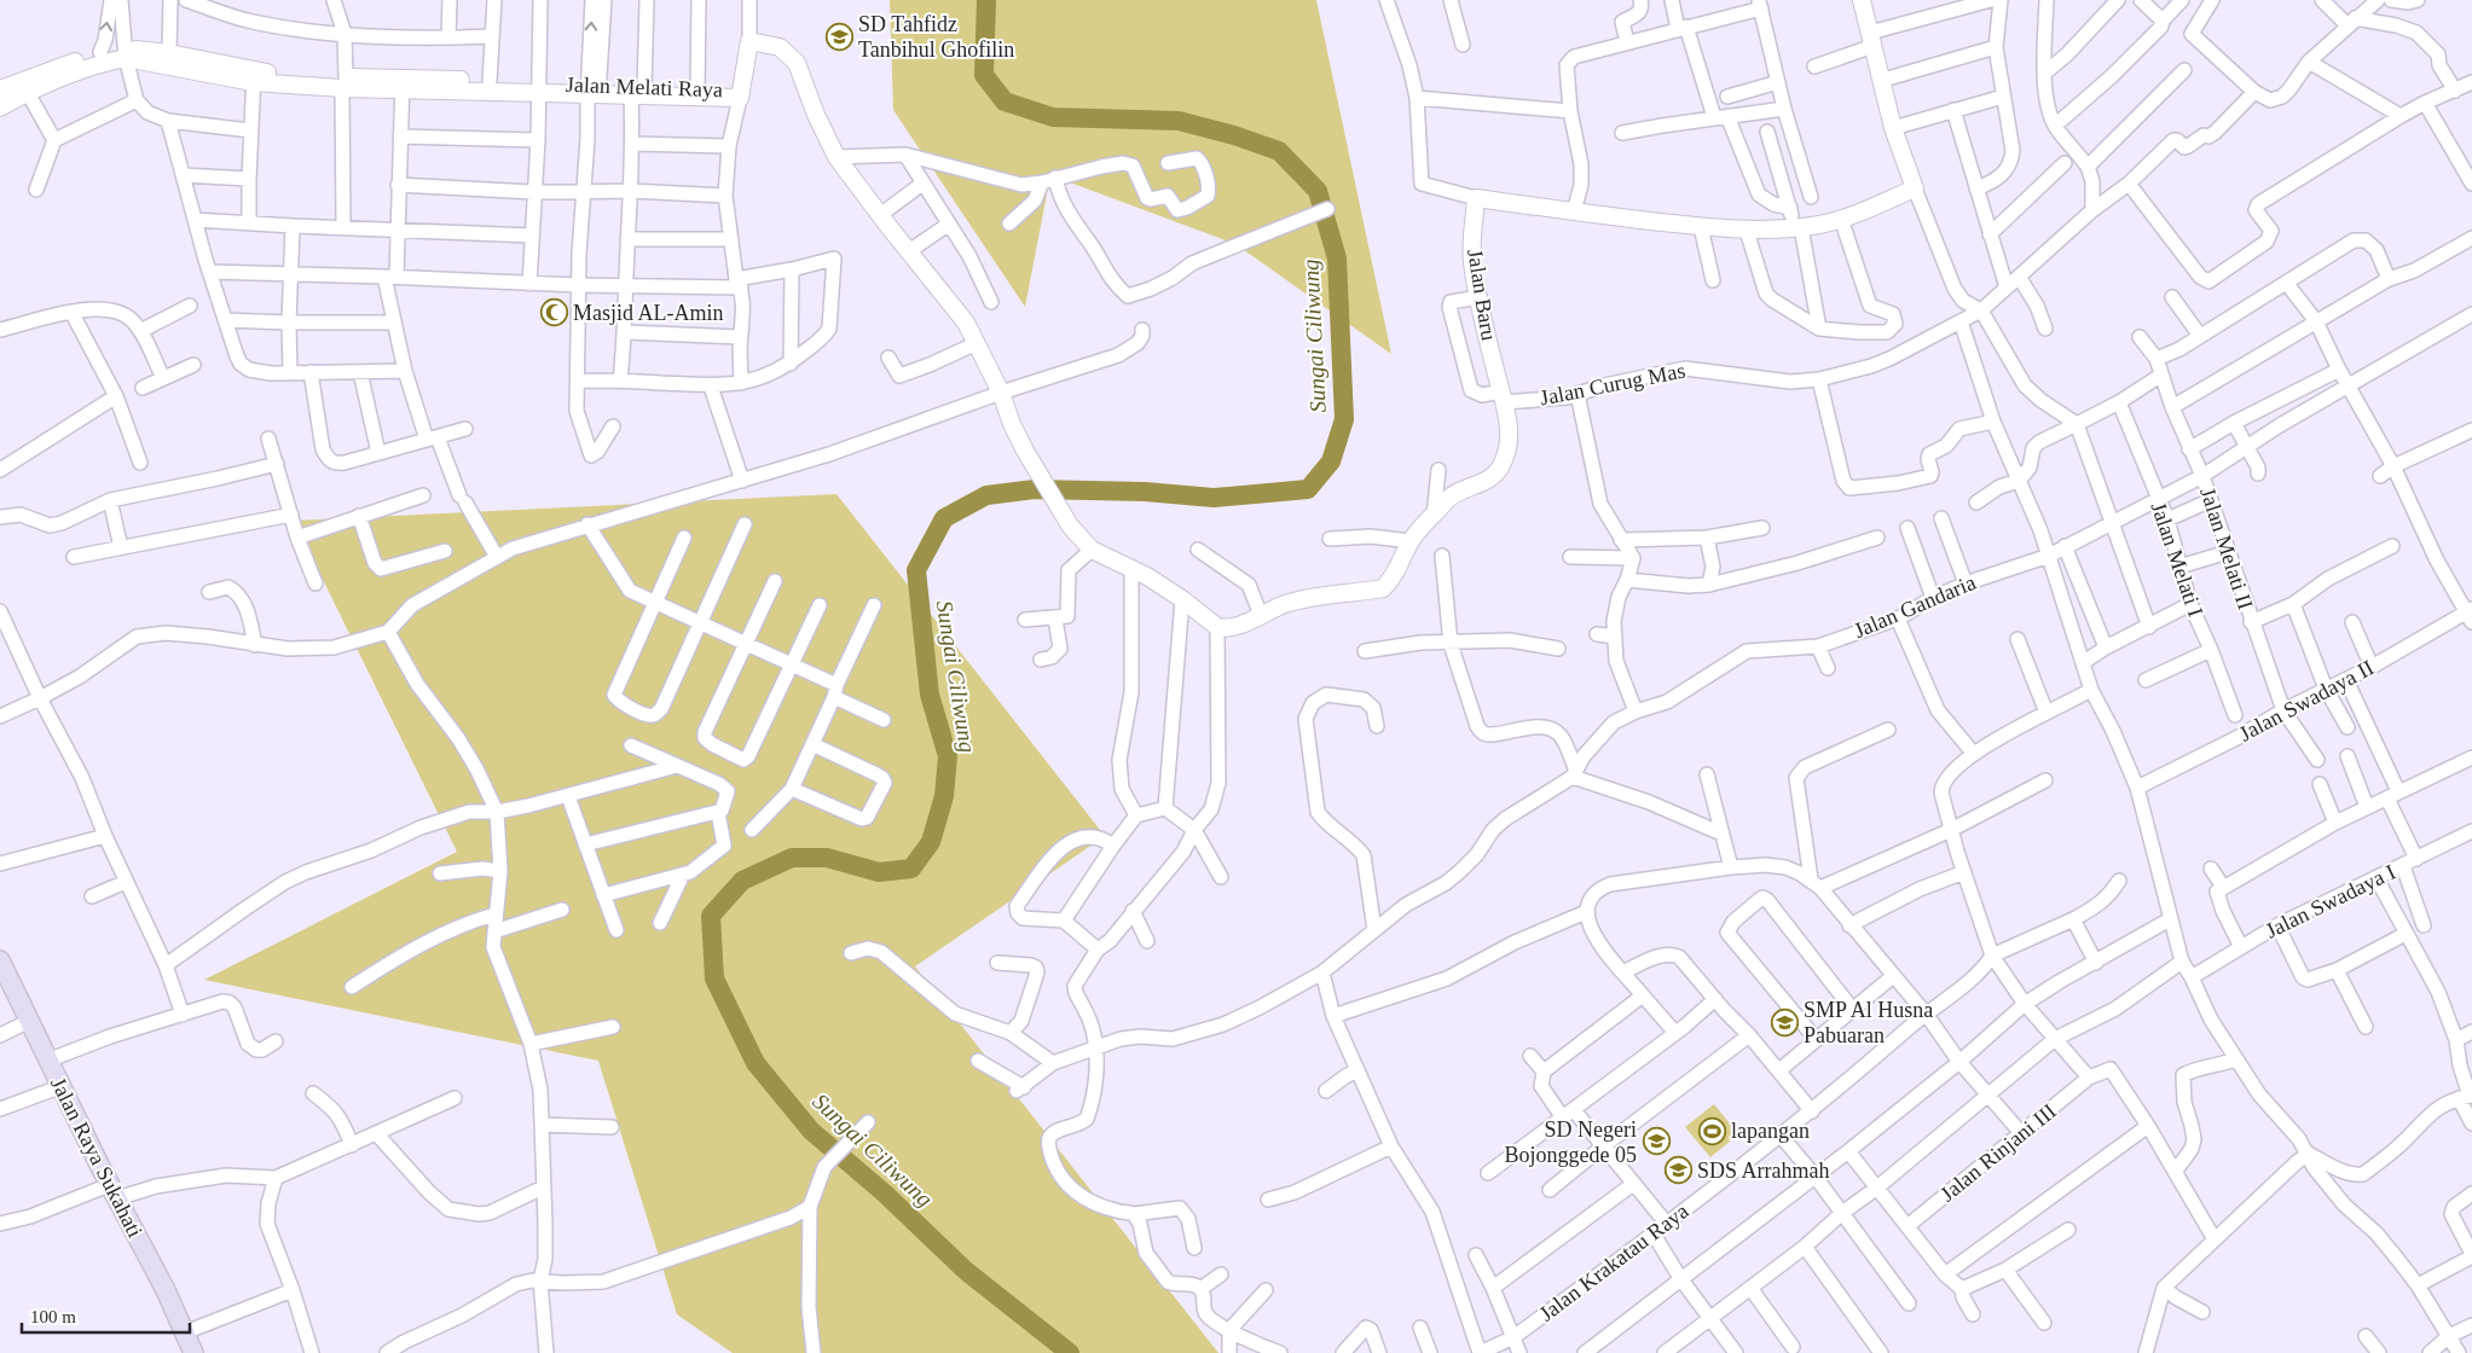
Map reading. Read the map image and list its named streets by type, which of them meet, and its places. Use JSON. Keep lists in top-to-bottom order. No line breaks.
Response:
{"streets":{"main road":["Jalan Raya Sukahati"],"street":["Jalan Melati Raya","Jalan Baru","Jalan Curug Mas","Jalan Melati II","Jalan Melati I","Jalan Gandaria","Jalan Swadaya II","Jalan Swadaya I","Jalan Rinjani III","Jalan Krakatau Raya"]},"crossings":[["Jalan Baru","Jalan Curug Mas"],["Jalan Melati II","Jalan Gandaria"],["Jalan Melati II","Jalan Swadaya II"],["Jalan Melati I","Jalan Gandaria"]],"water":["Sungai Ciliwung"],"places":{"school or university":["SD Tahfidz Tanbihul Ghofilin","SMP Al Husna Pabuaran","SD Negeri Bojonggede 05","SDS Arrahmah"],"mosque":["Masjid AL-Amin"],"sports":["lapangan"]},"scale_bar":"100 m"}
